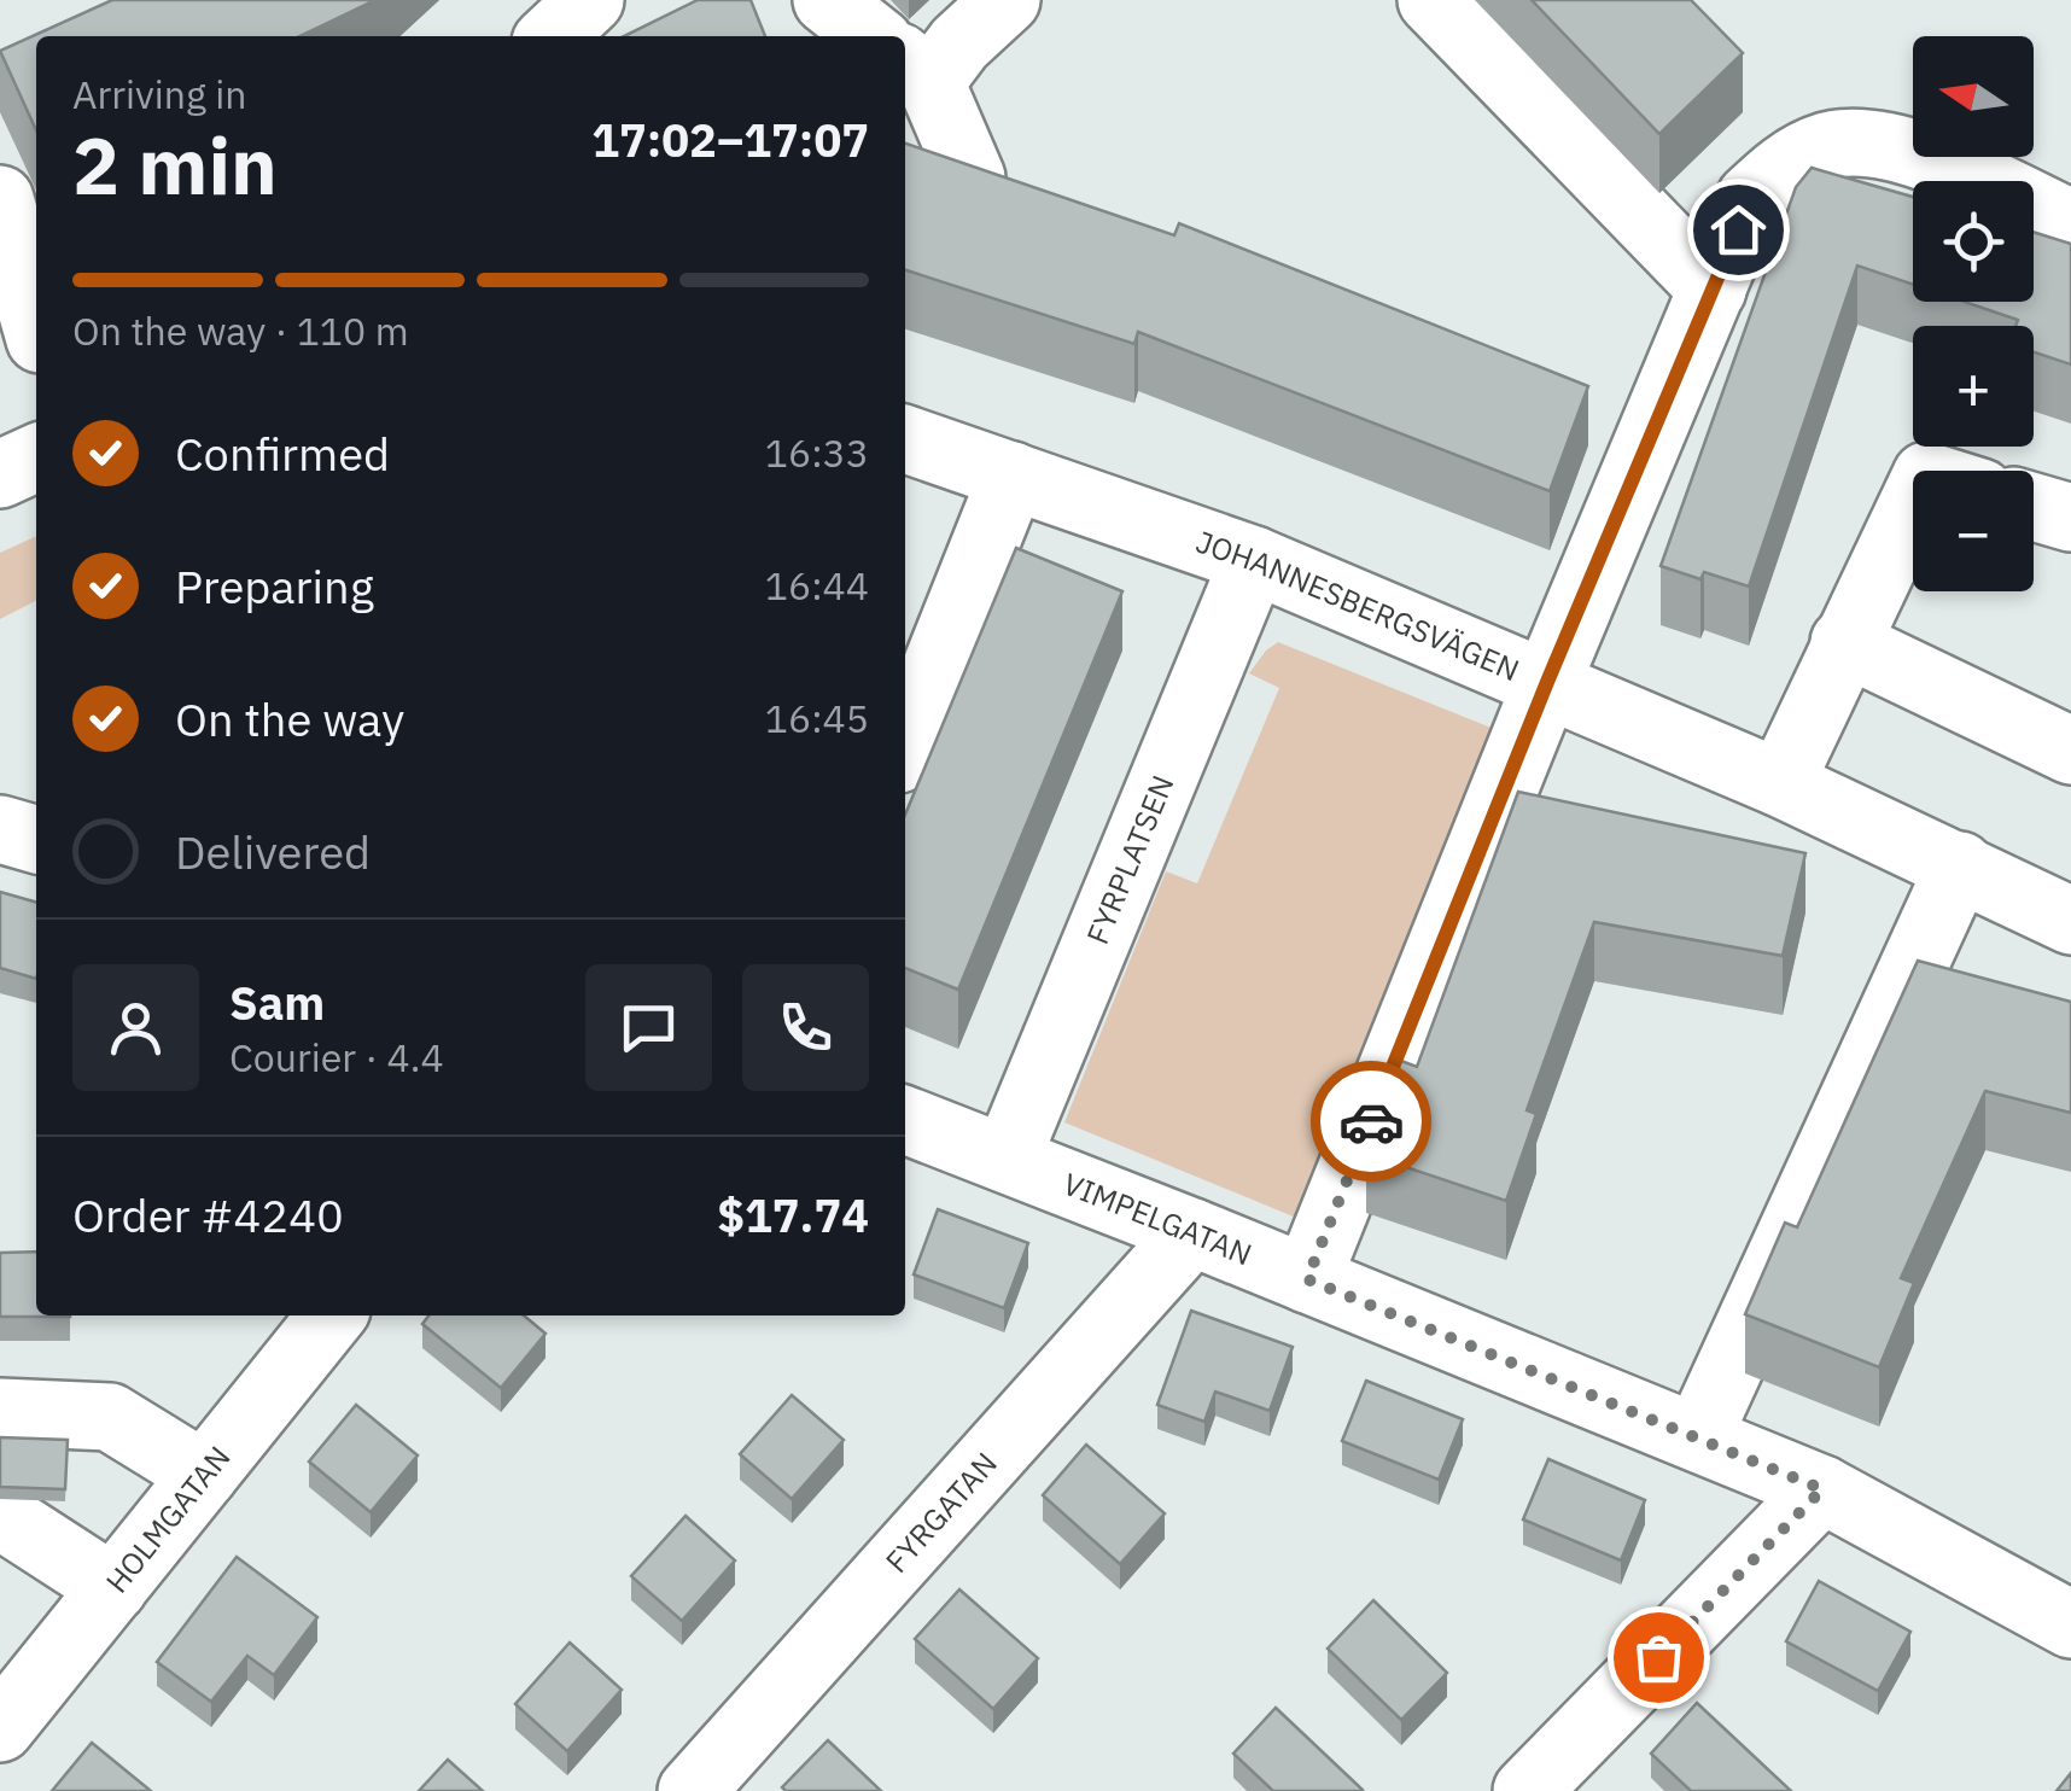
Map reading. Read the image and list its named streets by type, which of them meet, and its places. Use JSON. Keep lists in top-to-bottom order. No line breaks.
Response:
{"streets":{"street":["JOHANNESBERGSVÄGEN","FYRPLATSEN","VIMPELGATAN","FYRGATAN","HOLMGATAN"]},"crossings":[["JOHANNESBERGSVÄGEN","FYRPLATSEN"],["FYRPLATSEN","VIMPELGATAN"],["VIMPELGATAN","FYRGATAN"]],"north":"left","page":{"map_buttons":["+","−"],"heading":["2 min","Arriving in","17:02–17:07"],"panel":["Sam","Courier · 4.4","Order #4240","$17.74"],"bar":"On the way · 110 m","list":[["Confirmed","16:33"],["Preparing","16:44"],["On the way","16:45"],"Delivered"]}}
